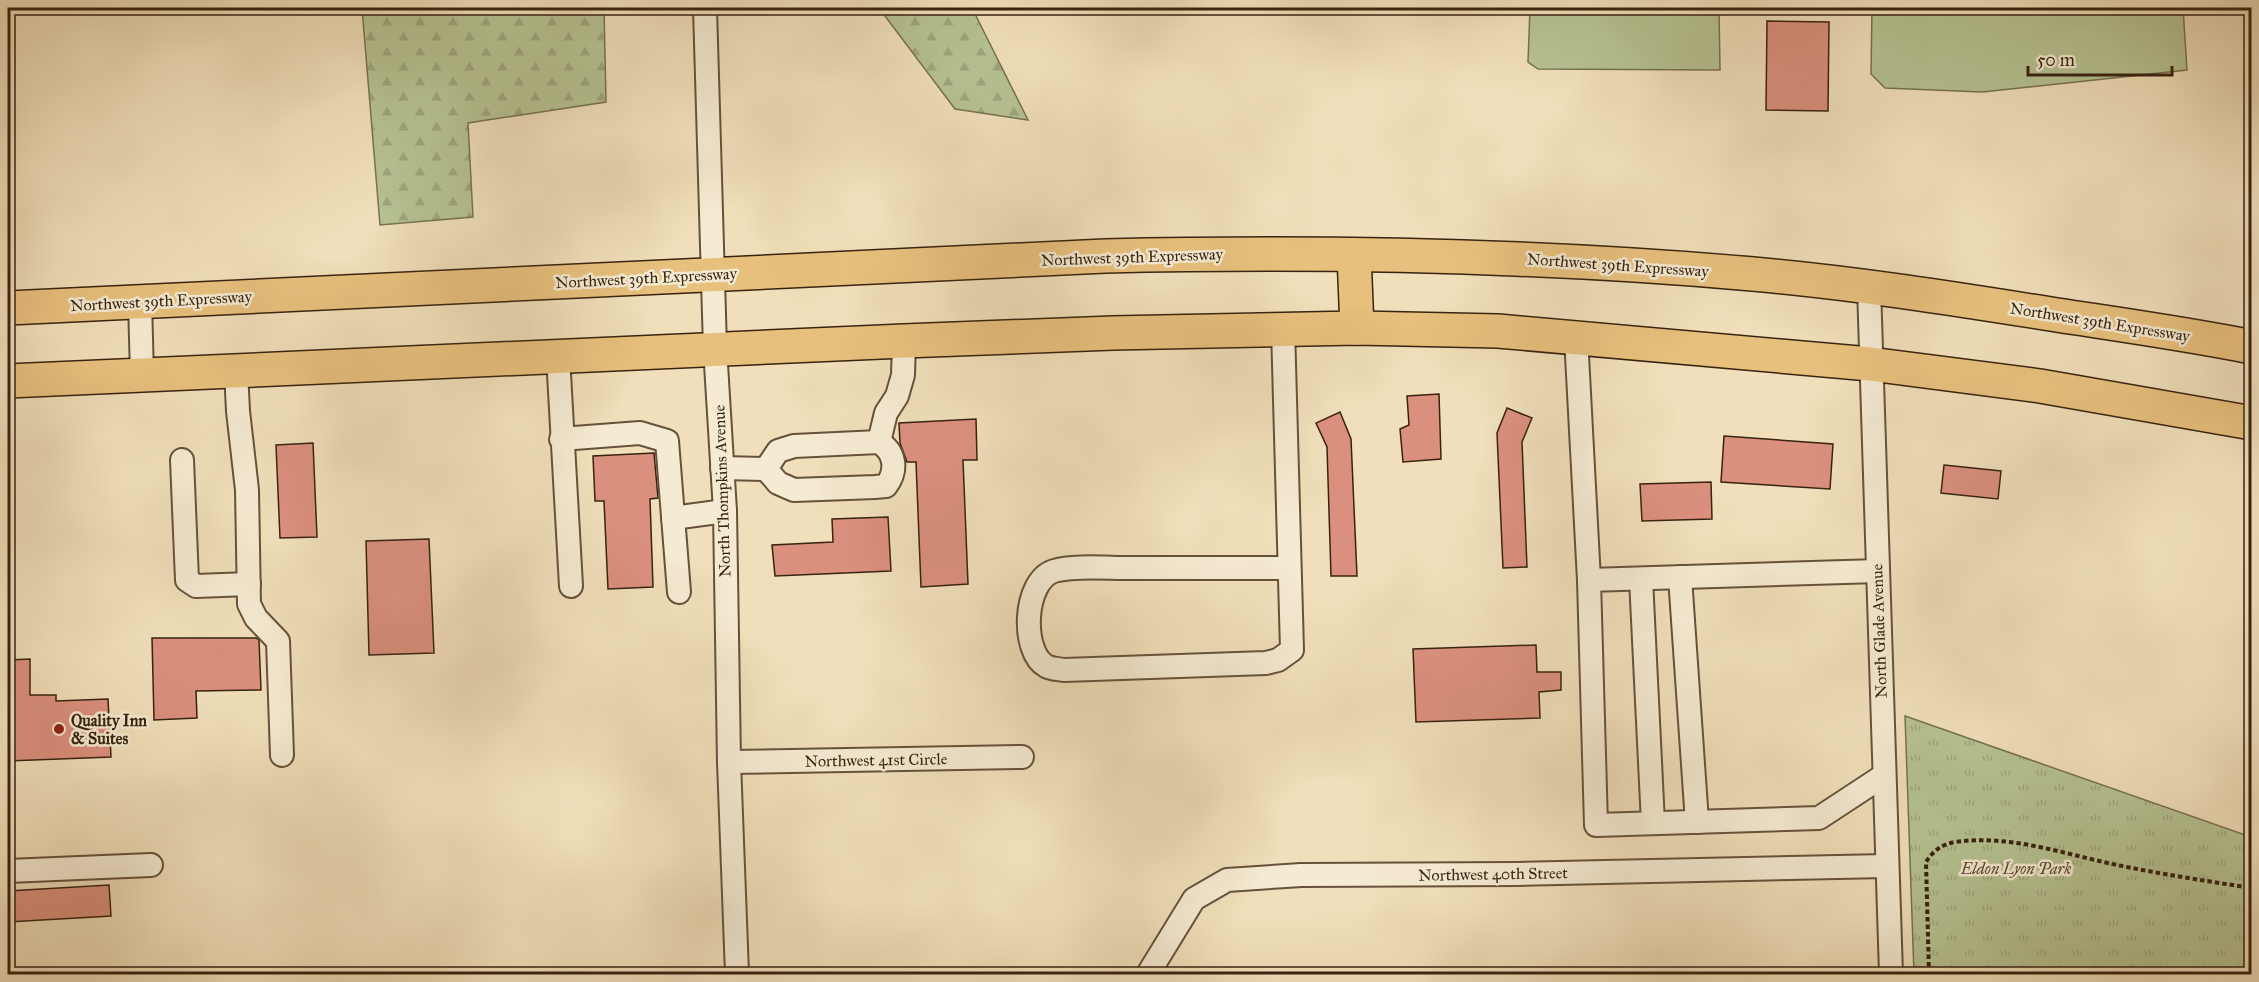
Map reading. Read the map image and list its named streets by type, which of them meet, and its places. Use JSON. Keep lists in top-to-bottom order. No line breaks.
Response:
{"streets":{"highway":["Northwest 39th Expressway"],"street":["North Thompkins Avenue","North Glade Avenue","Northwest 41st Circle","Northwest 40th Street"]},"crossings":[["Northwest 39th Expressway","North Thompkins Avenue"],["Northwest 39th Expressway","North Glade Avenue"],["North Thompkins Avenue","Northwest 41st Circle"],["North Glade Avenue","Northwest 40th Street"]],"parks":["Eldon Lyon Park"],"places":["Quality Inn & Suites"],"scale_bar":"50 m"}
